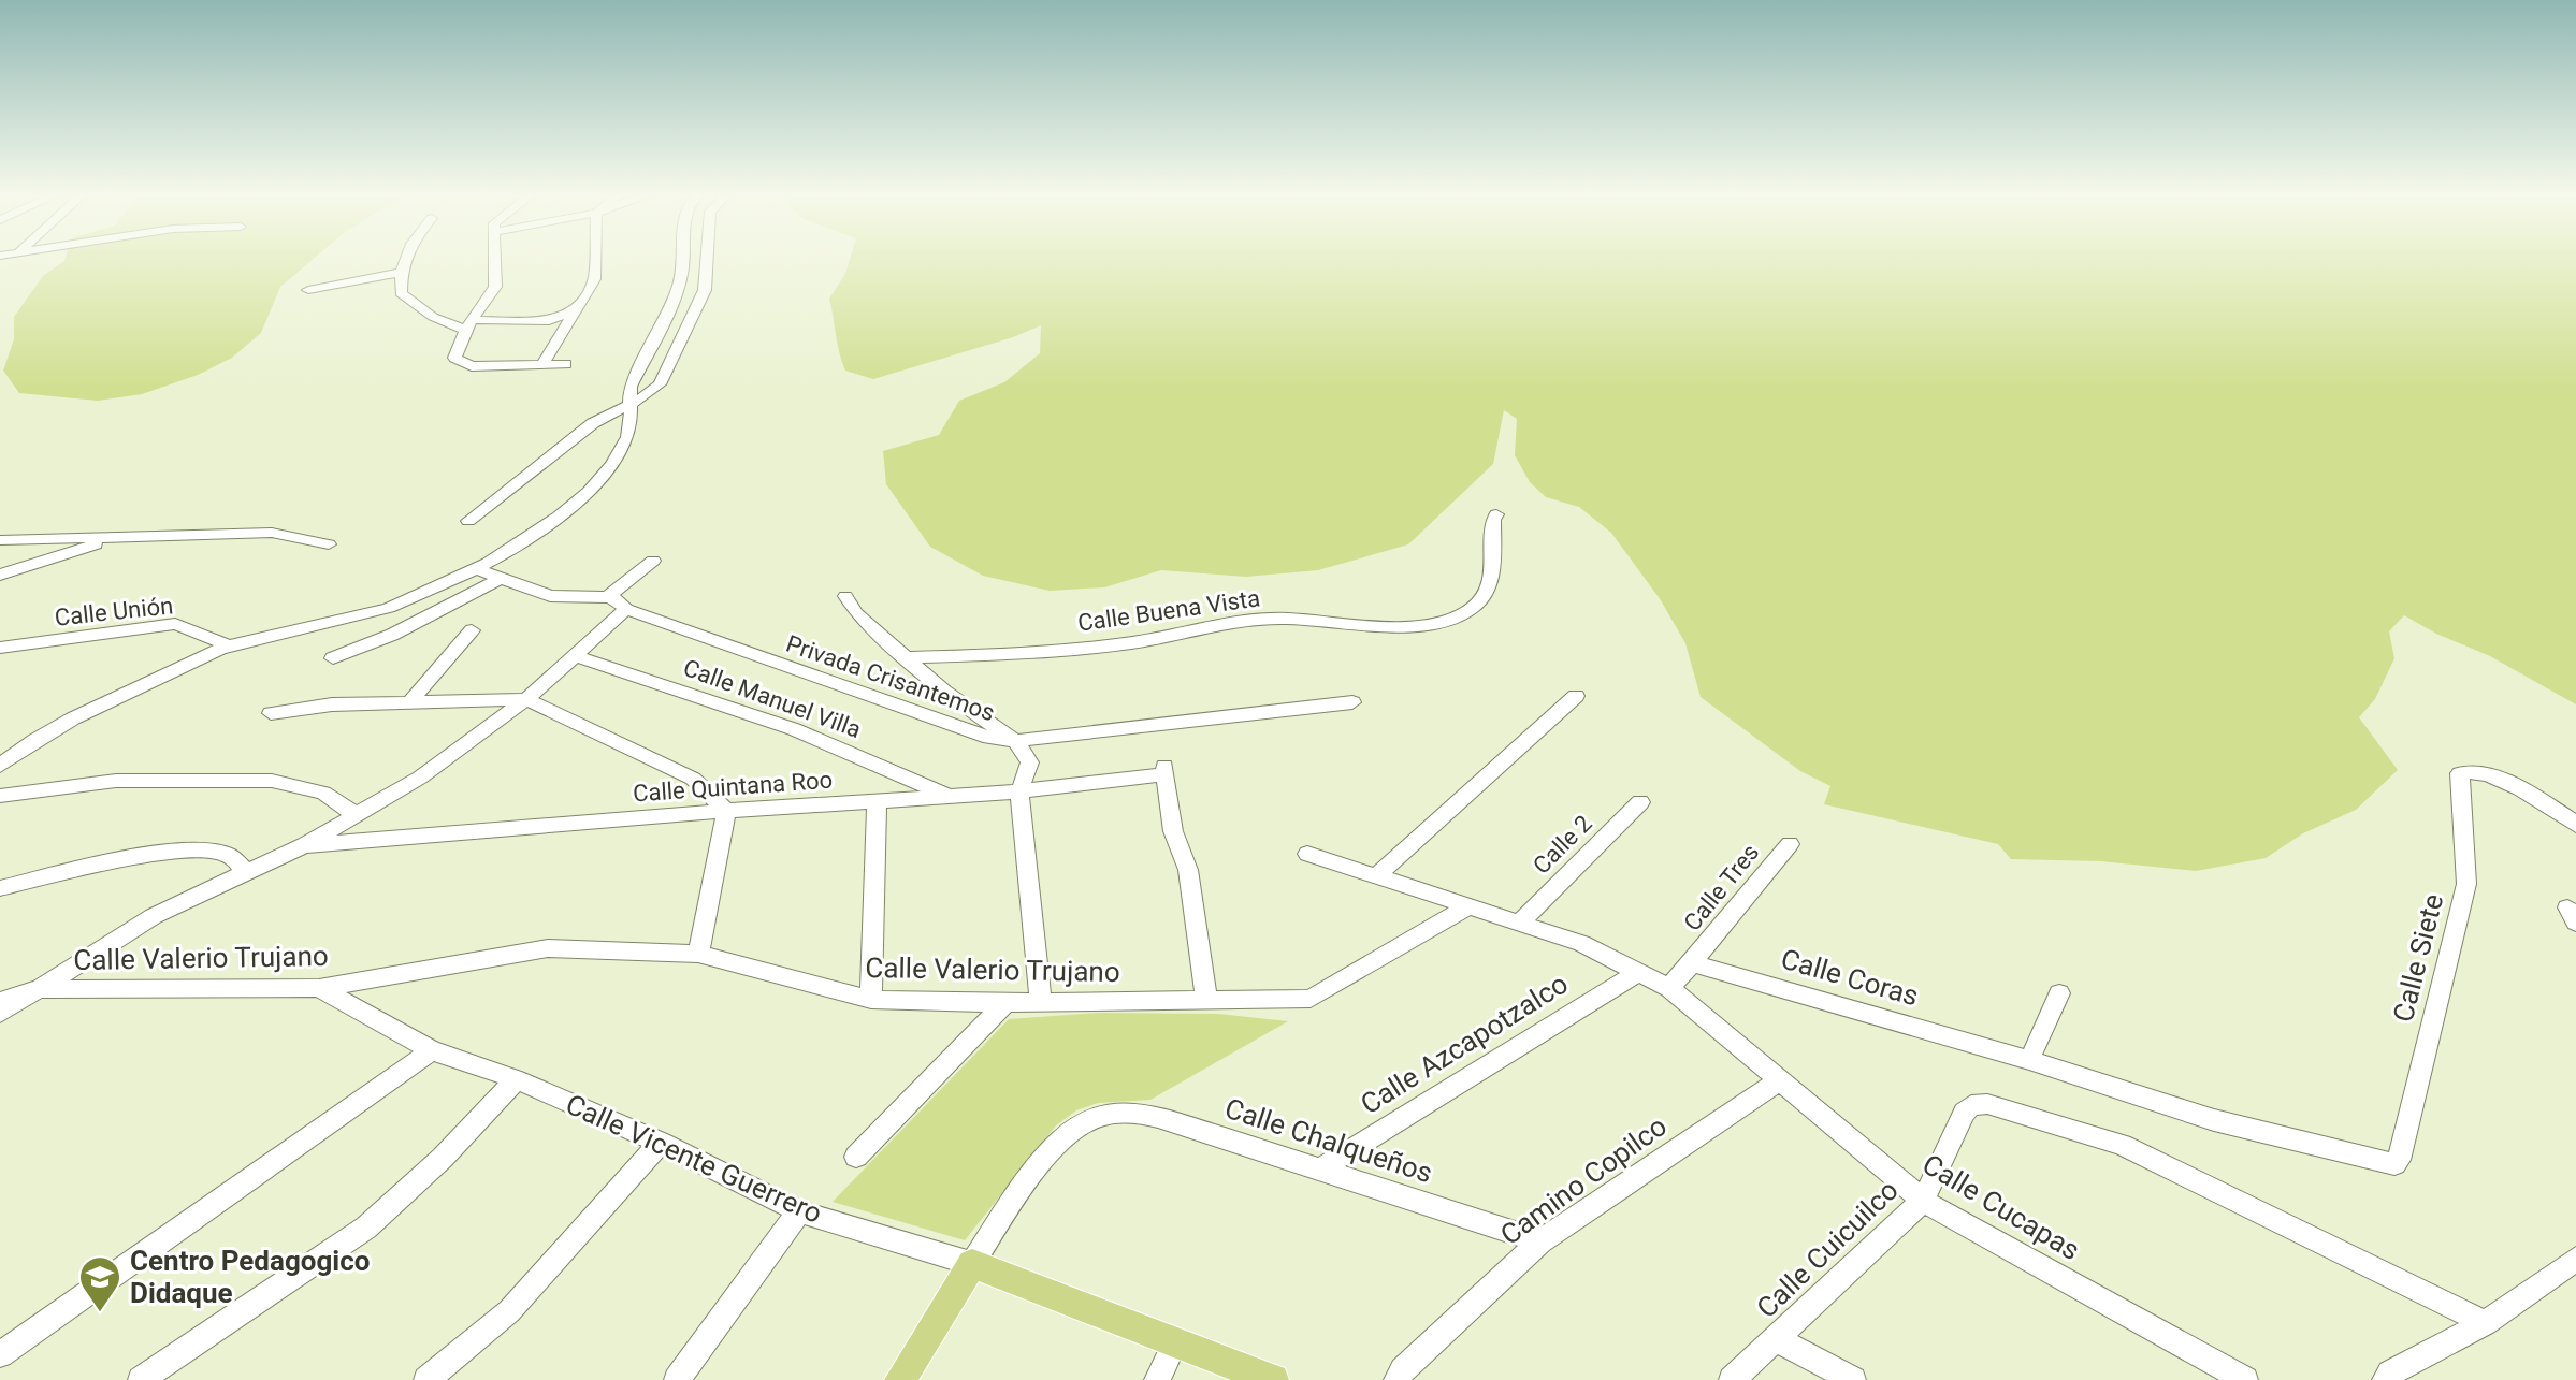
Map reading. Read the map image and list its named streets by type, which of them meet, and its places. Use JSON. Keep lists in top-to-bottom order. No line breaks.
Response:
{"streets":{"main road":["Calle Vicente Guerrero"],"street":["Calle Buena Vista","Calle Unión","Privada Crisantemos","Calle Manuel Villa","Calle Quintana Roo","Calle 2","Calle Tres","Calle Valerio Trujano","Calle Siete","Calle Coras","Calle Azcapotzalco","Calle Chalqueños","Camino Copilco","Calle Cucapas","Calle Cuicuilco"]},"crossings":[["Calle Manuel Villa","Calle Quintana Roo"],["Calle Quintana Roo","Calle Valerio Trujano"],["Calle Tres","Calle Coras"],["Calle Valerio Trujano","Calle Vicente Guerrero"],["Calle Siete","Calle Coras"],["Calle Azcapotzalco","Calle Chalqueños"],["Calle Chalqueños","Calle Vicente Guerrero"],["Calle Chalqueños","Camino Copilco"],["Camino Copilco","Calle Cucapas"],["Calle Cucapas","Calle Cuicuilco"]],"places":{"school or university":["Centro Pedagogico Didaque"]}}
